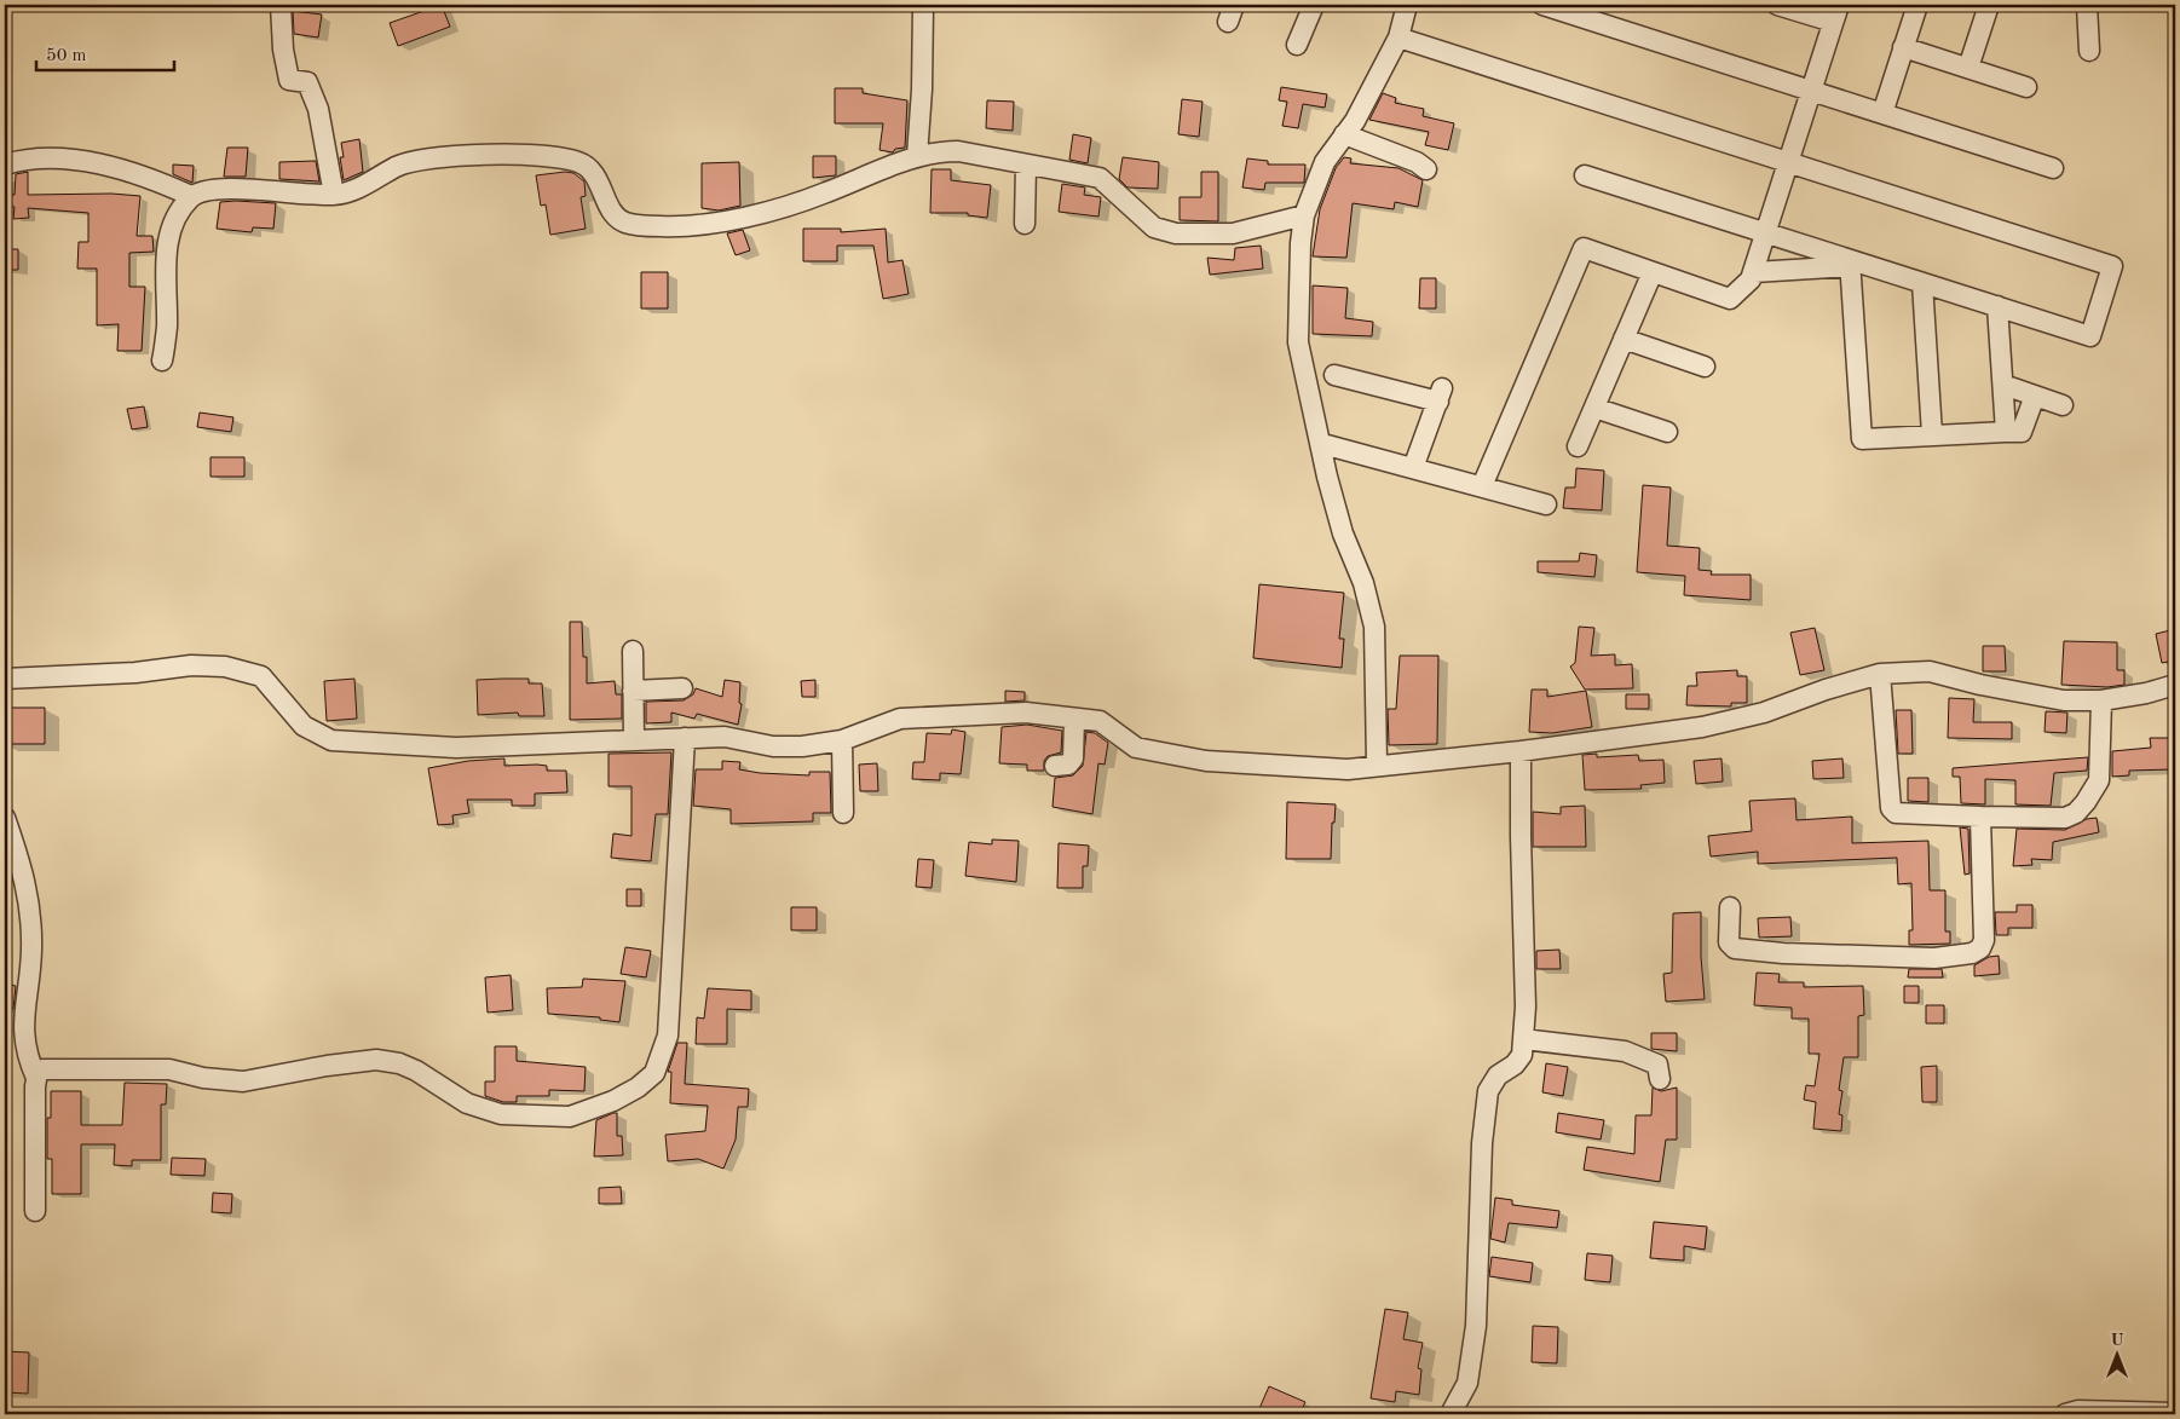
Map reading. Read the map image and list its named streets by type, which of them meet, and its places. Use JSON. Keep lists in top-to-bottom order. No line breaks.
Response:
{"scale_bar":"50 m","north":"top"}
